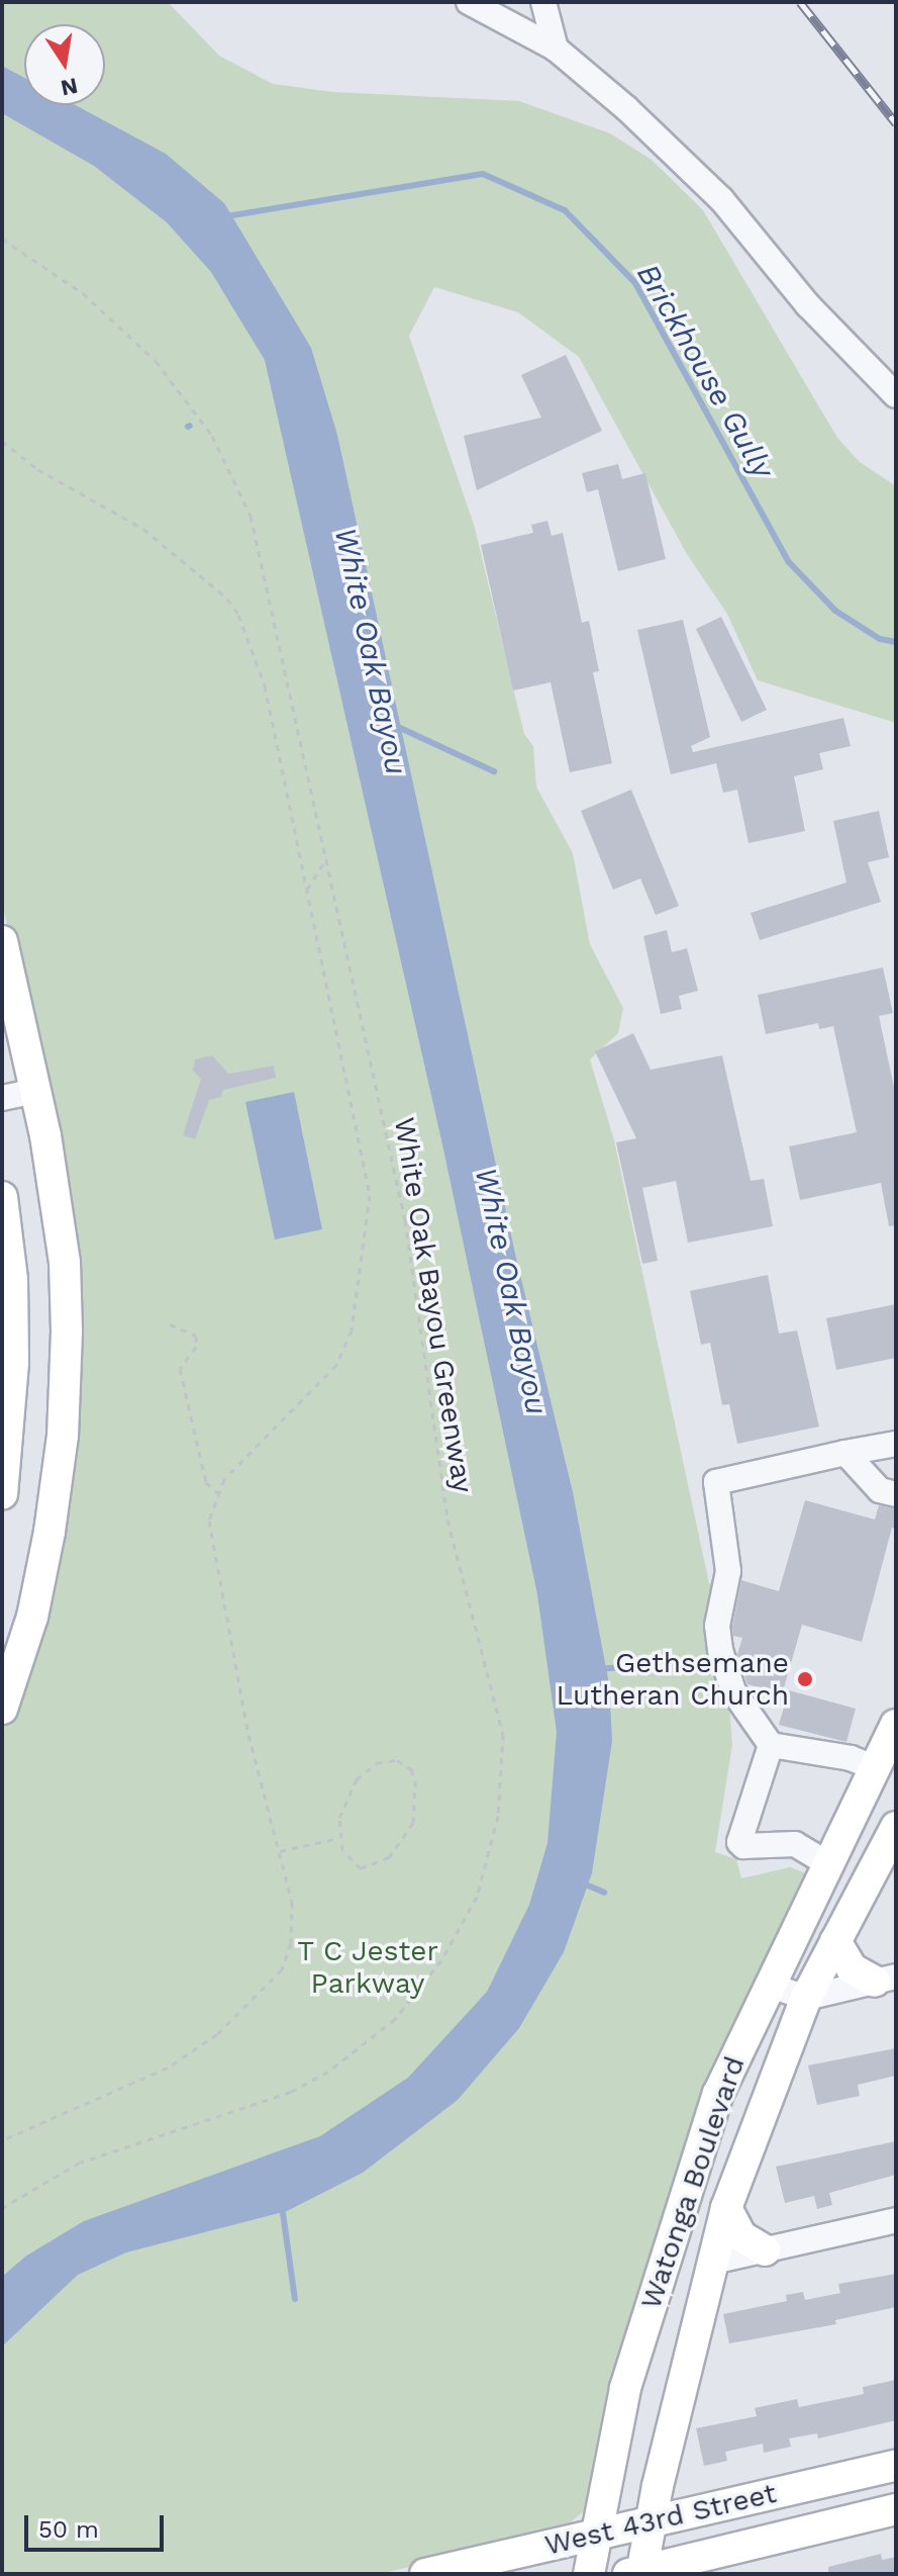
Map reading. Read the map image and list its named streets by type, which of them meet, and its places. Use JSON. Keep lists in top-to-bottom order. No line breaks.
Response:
{"streets":{"main road":["Watonga Boulevard","West 43rd Street"],"path":["White Oak Bayou Greenway"]},"crossings":[["Watonga Boulevard","West 43rd Street"]],"water":["Brickhouse Gully","White Oak Bayou"],"parks":["T C Jester Parkway"],"places":["Gethsemane Lutheran Church"],"scale_bar":"50 m","north":"bottom"}
